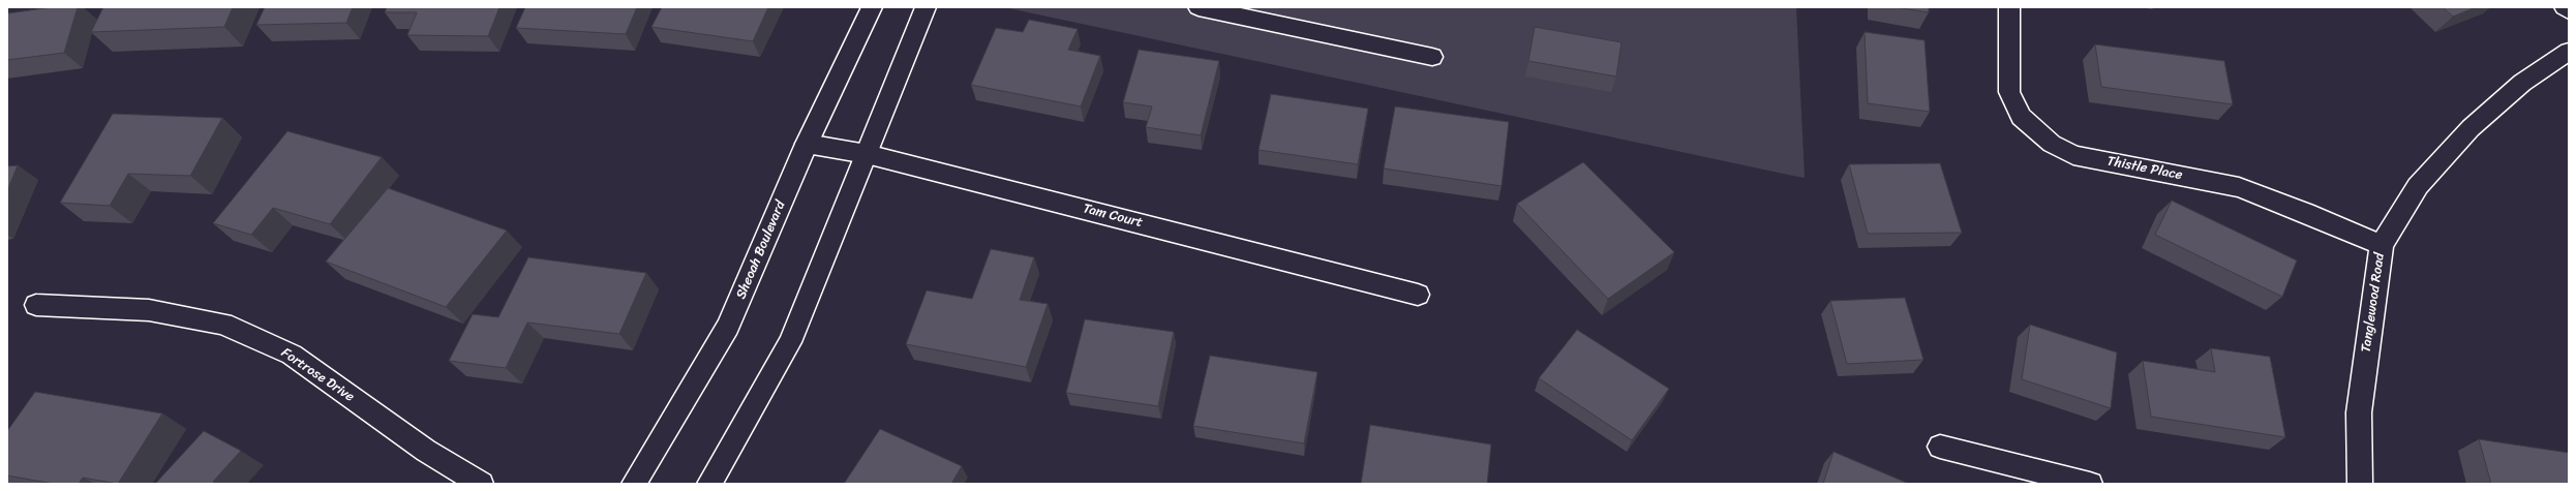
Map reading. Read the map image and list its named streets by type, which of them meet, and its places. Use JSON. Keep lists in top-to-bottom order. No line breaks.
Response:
{"streets":{"street":["Thistle Place","Tam Court","Sheoah Boulevard","Tanglewood Road","Fortrose Drive"]},"crossings":[["Thistle Place","Tanglewood Road"],["Tam Court","Sheoah Boulevard"]]}
